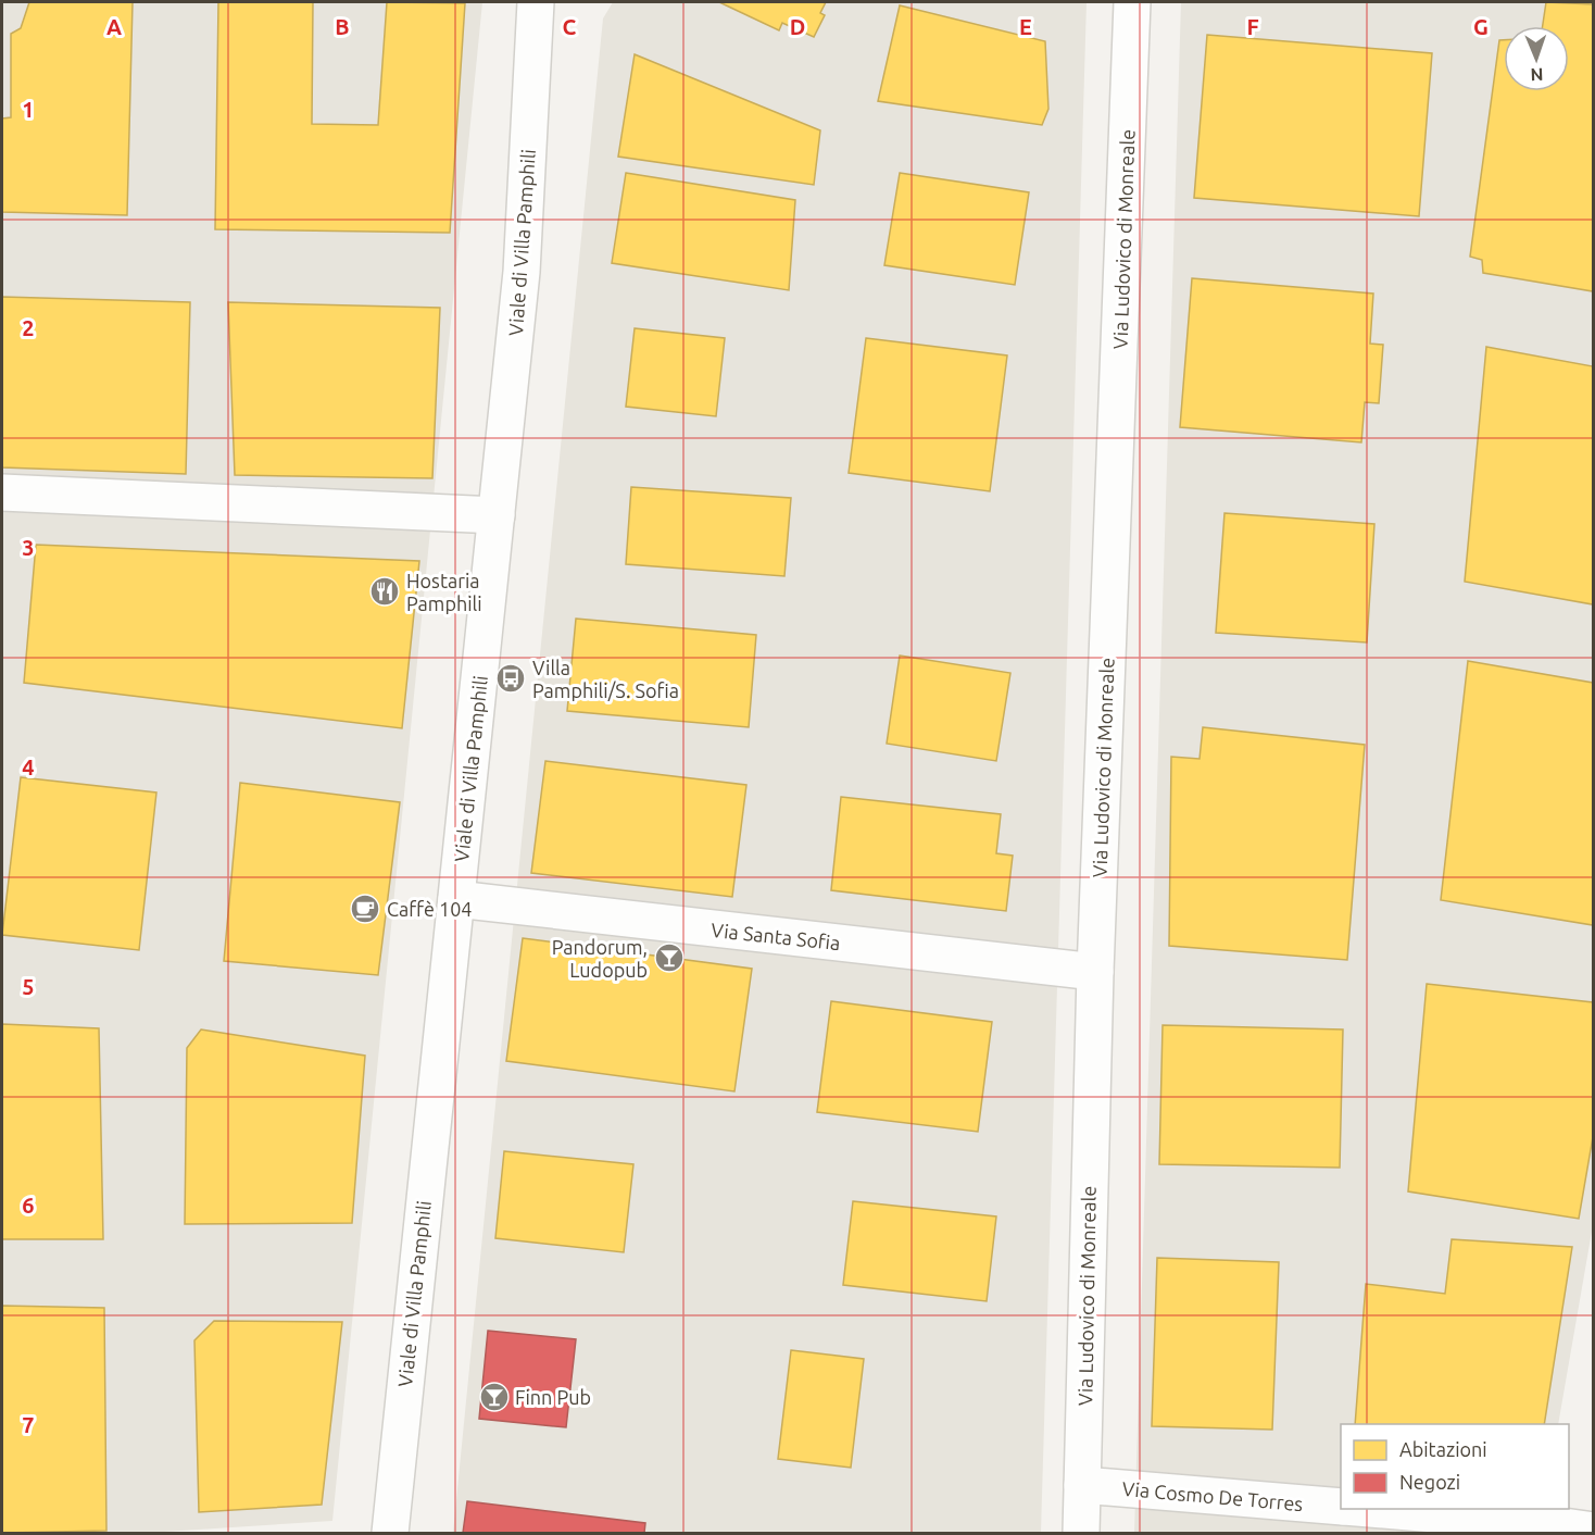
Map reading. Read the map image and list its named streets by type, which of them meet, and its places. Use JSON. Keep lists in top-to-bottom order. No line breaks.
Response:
{"streets":{"street":["Via Ludovico di Monreale","Viale di Villa Pamphili","Via Santa Sofia","Via Cosmo De Torres"]},"crossings":[["Via Ludovico di Monreale","Via Santa Sofia"],["Via Ludovico di Monreale","Via Cosmo De Torres"],["Viale di Villa Pamphili","Via Santa Sofia"]],"places":{"restaurant":["Hostaria Pamphili"],"bus stop":["Villa Pamphili/S. Sofia"],"cafe":["Caffè 104"],"bar":["Pandorum, Ludopub","Finn Pub"]},"legend":["Abitazioni","Negozi"],"north":"bottom","grid":{"columns":["A","B","C","D","E","F","G"],"rows":["1","2","3","4","5","6","7"]}}
